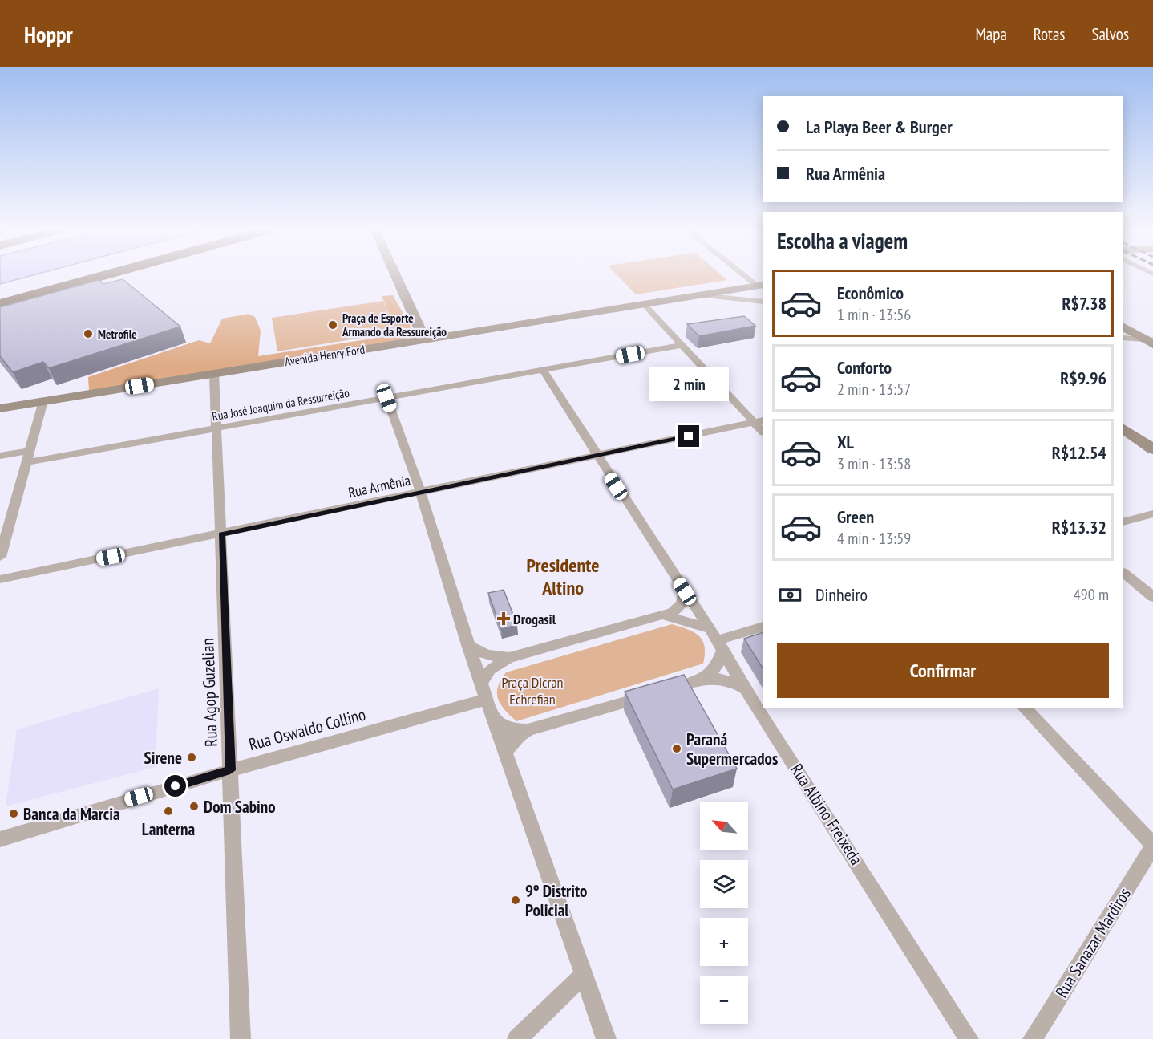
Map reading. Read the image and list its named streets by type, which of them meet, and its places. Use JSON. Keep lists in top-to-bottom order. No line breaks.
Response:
{"streets":{"main road":["Avenida Henry Ford"],"street":["Rua José Joaquim da Ressurreição","Rua Armênia","Rua Agop Guzelian","Rua Oswaldo Collino","Rua Albino Freixeda","Rua Sanazar Mardiros"]},"crossings":[["Avenida Henry Ford","Rua Agop Guzelian"],["Rua José Joaquim da Ressurreição","Rua Agop Guzelian"],["Rua José Joaquim da Ressurreição","Rua Albino Freixeda"],["Rua Armênia","Rua Agop Guzelian"],["Rua Armênia","Rua Albino Freixeda"],["Rua Agop Guzelian","Rua Oswaldo Collino"]],"districts":["Presidente Altino"],"parks":["Praça Dicran Echrefian"],"places":{"other":["Praça de Esporte Armando da Ressureição","Metrofile","Paraná Supermercados","Sirene","Dom Sabino","Lanterna","Banca da Marcia","9º Distrito Policial"],"health":["Drogasil"]},"north":"top left","page":{"header":"Hoppr","nav":["Mapa","Rotas","Salvos"],"banner":["La Playa Beer & Burger","Rua Armênia"],"heading":"Escolha a viagem","list":[{"name":"Econômico","note":"1 min · 13:56","value":"R$7.38"},{"name":"Conforto","note":"2 min · 13:57","value":"R$9.96"},{"name":"XL","note":"3 min · 13:58","value":"R$12.54"},{"name":"Green","note":"4 min · 13:59","value":"R$13.32"}],"bubble":"2 min","pay":["Dinheiro","490 m"],"buttons":"Confirmar","map_buttons":["+","−"]}}
